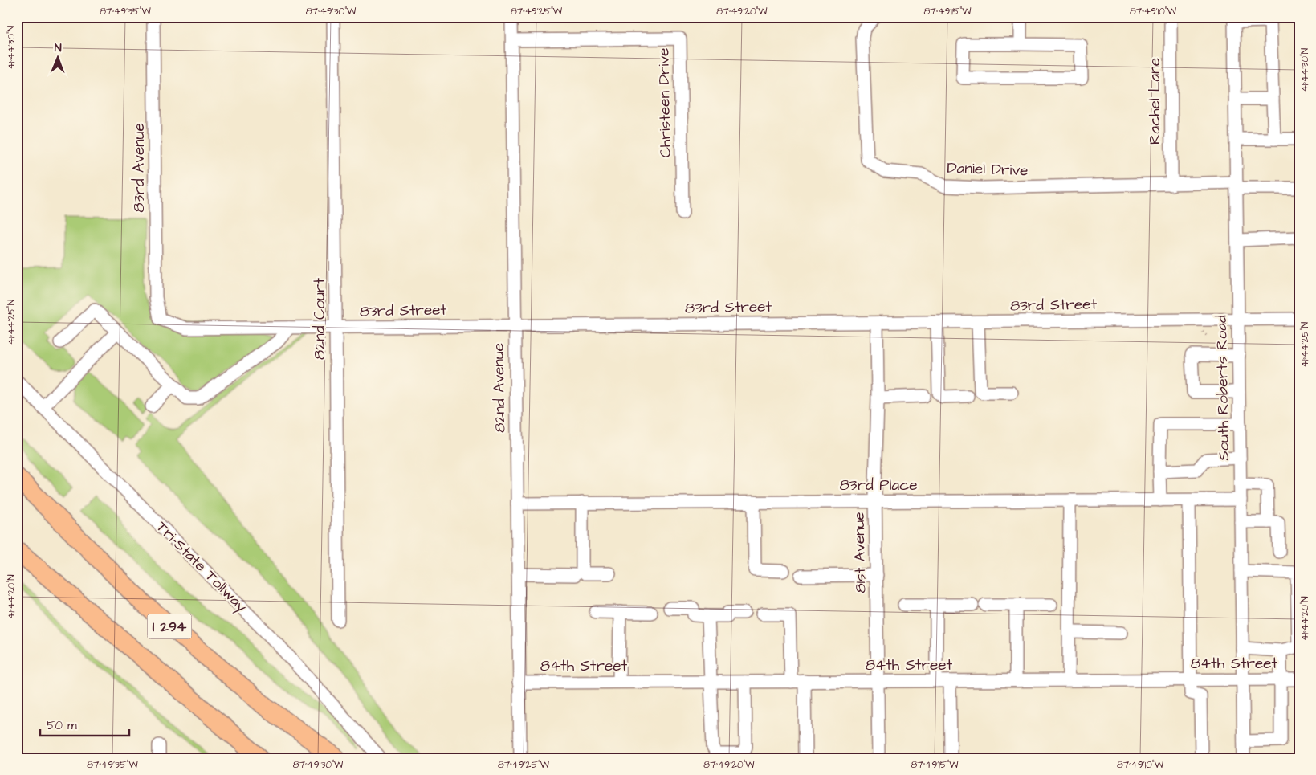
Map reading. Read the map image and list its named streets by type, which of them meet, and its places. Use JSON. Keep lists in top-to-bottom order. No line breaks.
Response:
{"streets":{"highway":["I 294"],"street":["Rachel Lane","Christeen Drive","83rd Avenue","Daniel Drive","83rd Street","82nd Court","82nd Avenue","South Roberts Road","83rd Place","81st Avenue","Tri-State Tollway","84th Street"]},"crossings":[["Rachel Lane","Daniel Drive"],["Christeen Drive","82nd Avenue"],["83rd Avenue","83rd Street"],["Daniel Drive","South Roberts Road"],["83rd Street","82nd Court"],["83rd Street","82nd Avenue"],["83rd Street","South Roberts Road"],["83rd Street","81st Avenue"],["82nd Avenue","83rd Place"],["82nd Avenue","84th Street"],["South Roberts Road","83rd Place"],["South Roberts Road","84th Street"],["83rd Place","81st Avenue"],["81st Avenue","84th Street"]],"scale_bar":"50 m","north":"top","coordinates":["87°49'35\"W","87°49'30\"W","87°49'25\"W","87°49'20\"W","87°49'15\"W","87°49'10\"W","41°44'30\"N","41°44'25\"N","41°44'20\"N"]}
